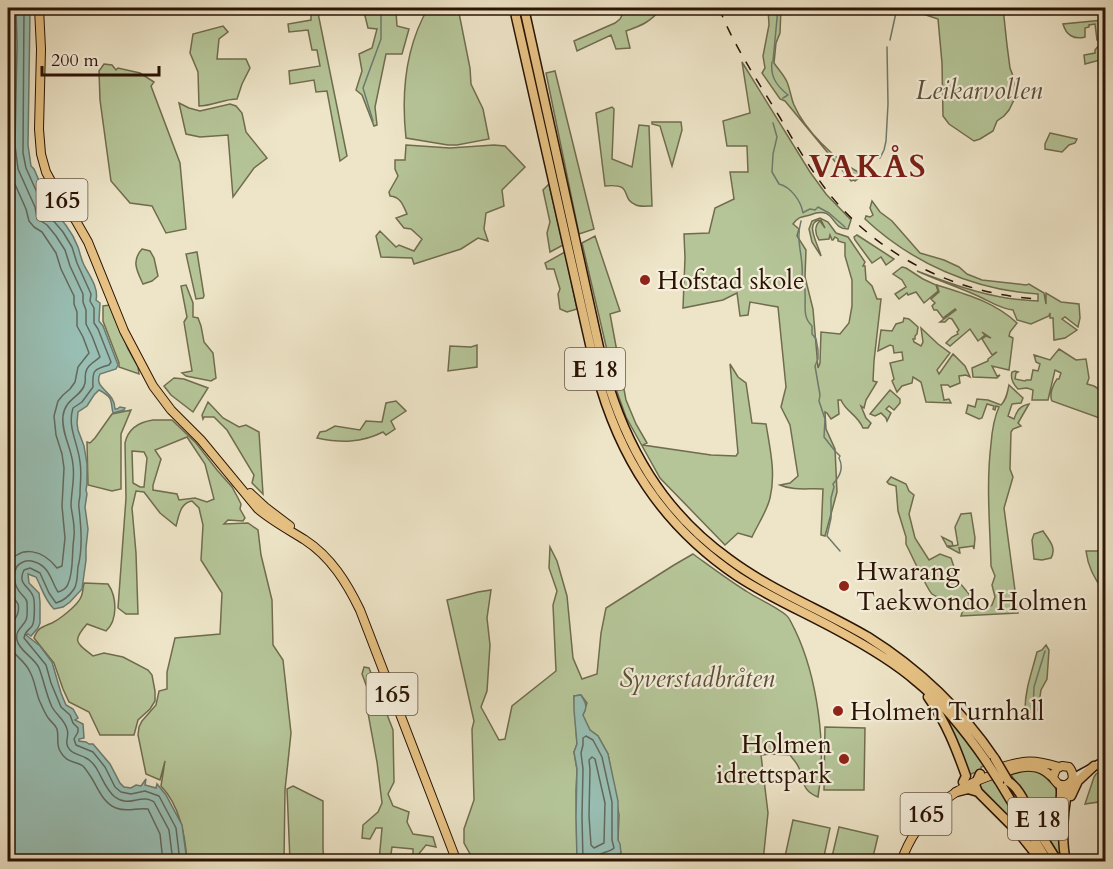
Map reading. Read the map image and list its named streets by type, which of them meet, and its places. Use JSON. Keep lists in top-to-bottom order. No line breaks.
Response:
{"streets":{"highway":["E 18"],"main road":["165"]},"crossings":[["165","E 18"]],"districts":["VAKÅS"],"parks":["Leikarvollen","Syverstadbråten"],"places":["Hofstad skole","Hwarang Taekwondo Holmen","Holmen Turnhall","Holmen idrettspark"],"scale_bar":"200 m"}
